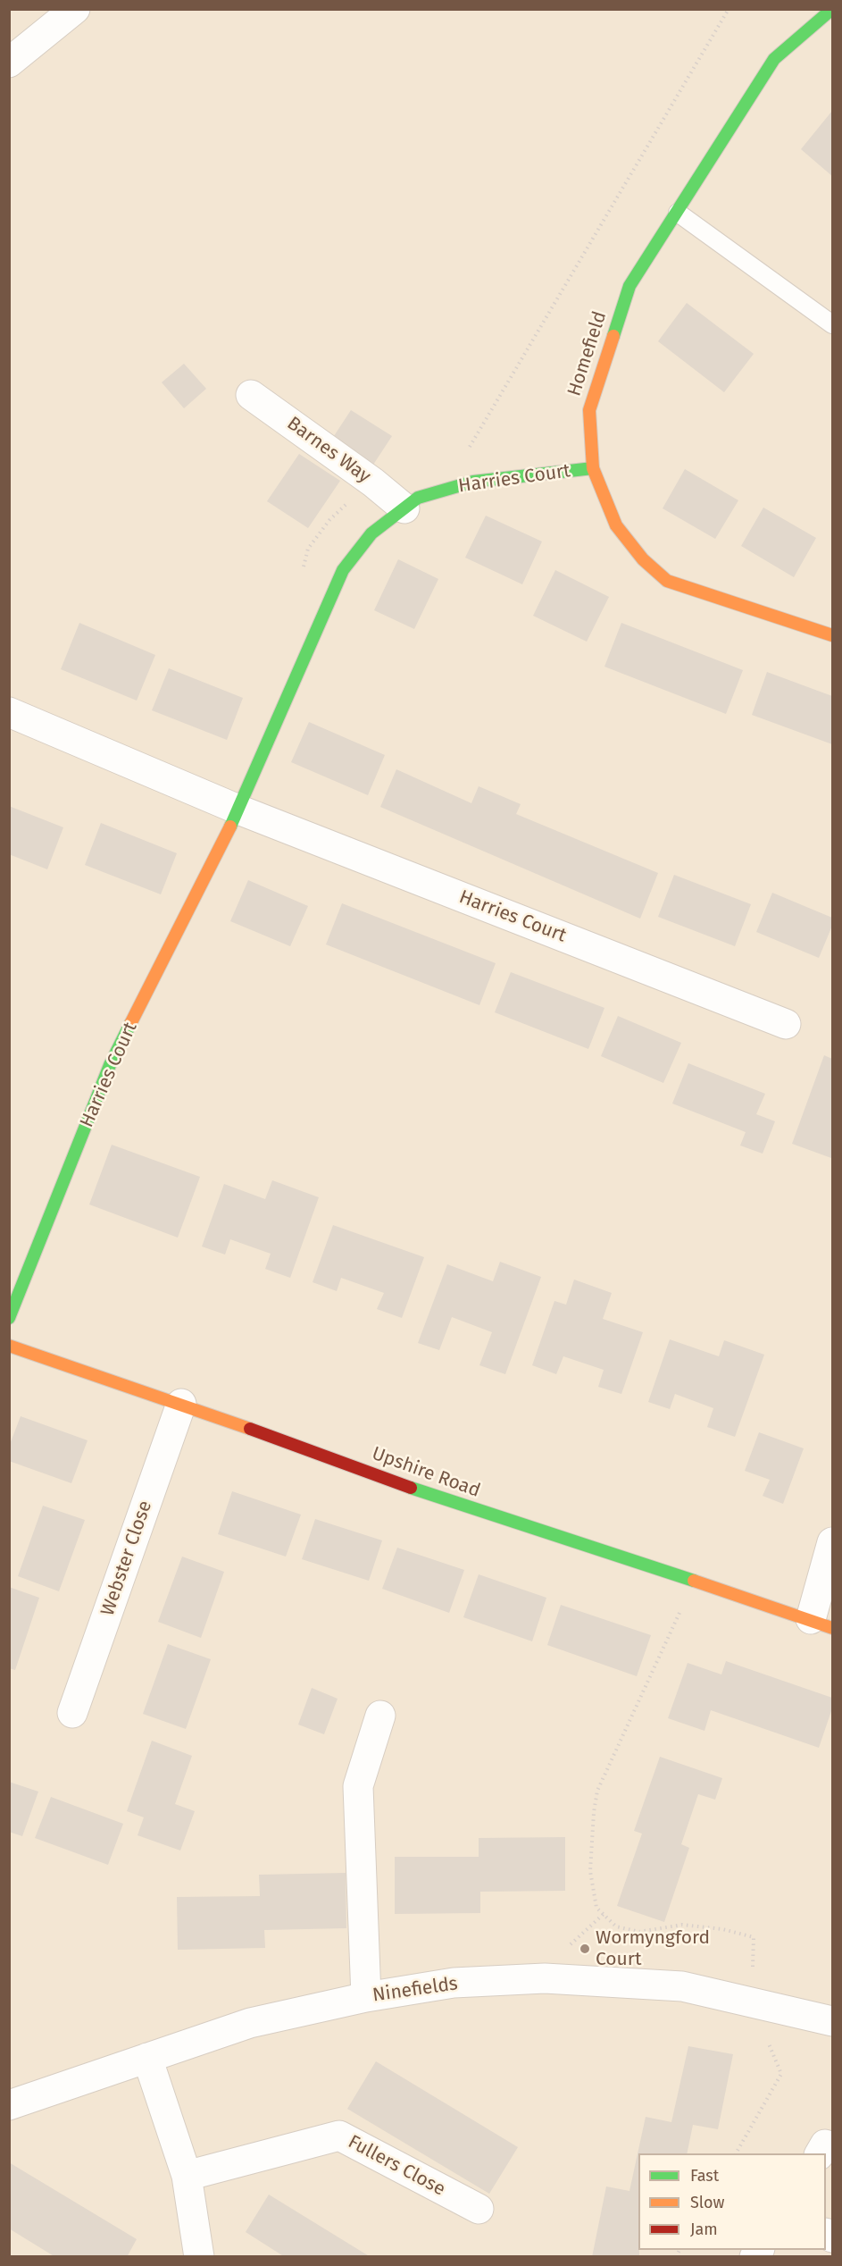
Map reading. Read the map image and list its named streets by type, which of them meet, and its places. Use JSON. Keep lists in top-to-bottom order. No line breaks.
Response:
{"streets":{"street":["Homefield","Barnes Way","Harries Court","Upshire Road","Webster Close","Ninefields","Fullers Close"]},"crossings":[["Homefield","Harries Court"],["Barnes Way","Harries Court"],["Upshire Road","Webster Close"]],"places":["Wormyngford Court"],"legend":["Fast","Slow","Jam"]}
